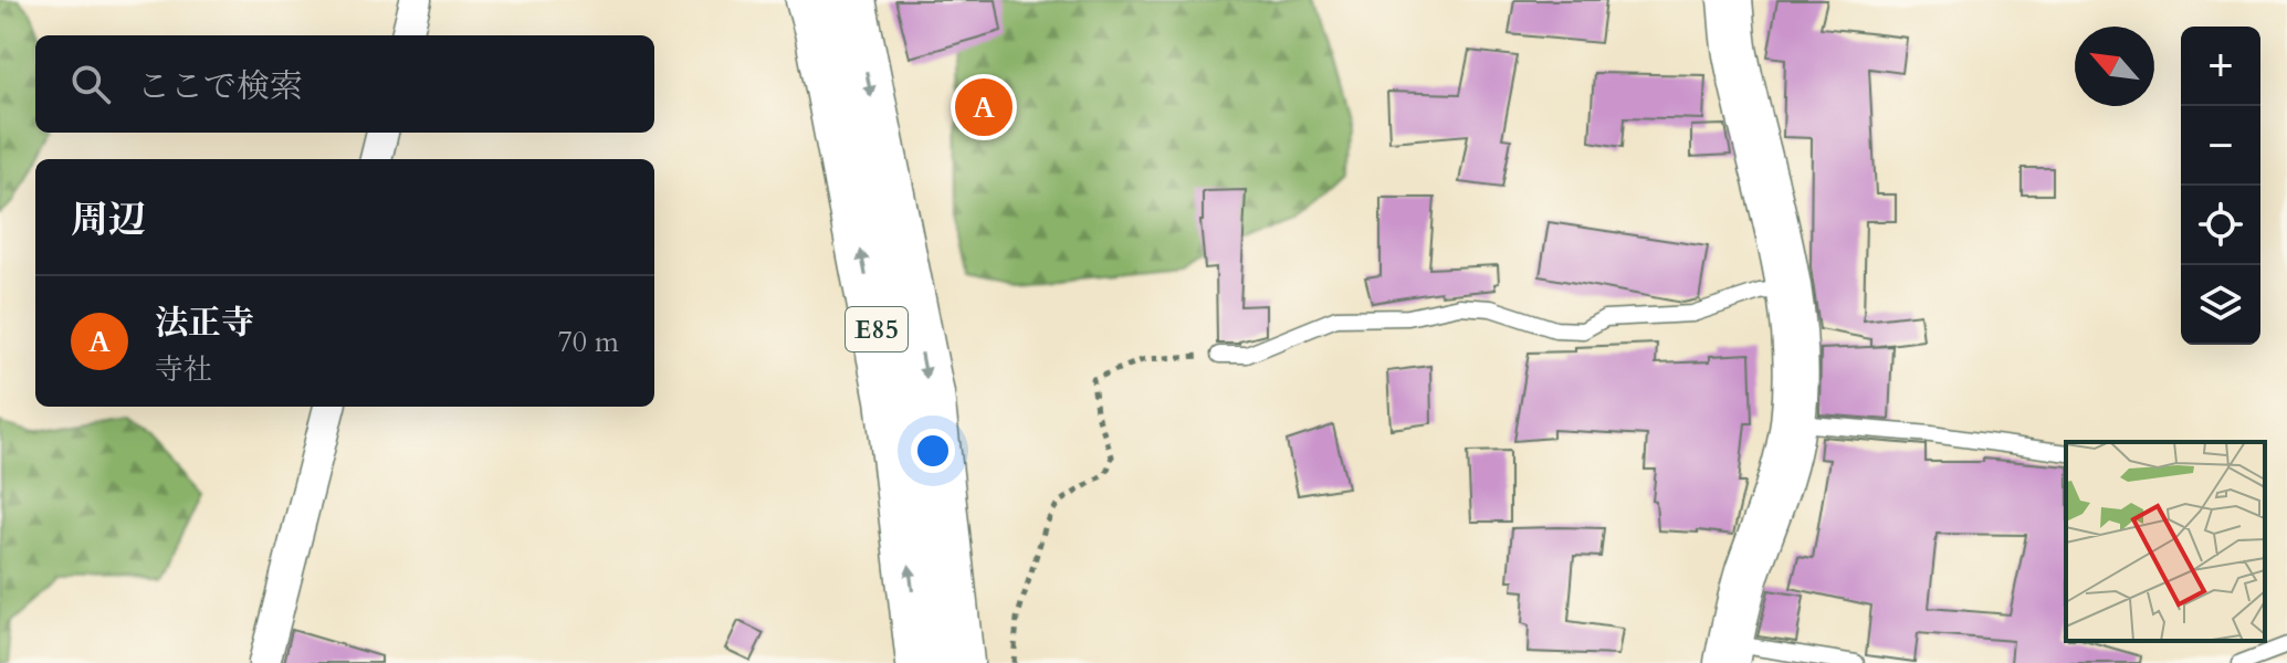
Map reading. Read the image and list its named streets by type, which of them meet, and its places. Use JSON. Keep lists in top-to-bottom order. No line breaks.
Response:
{"streets":{"highway":["E85"]},"north":"top left","page":{"map_buttons":["+","−"],"search":"ここで検索","pins":"A","heading":"周辺","list":[{"mark":"A","name":"法正寺","note":"寺社","value":"70 m"}]}}
